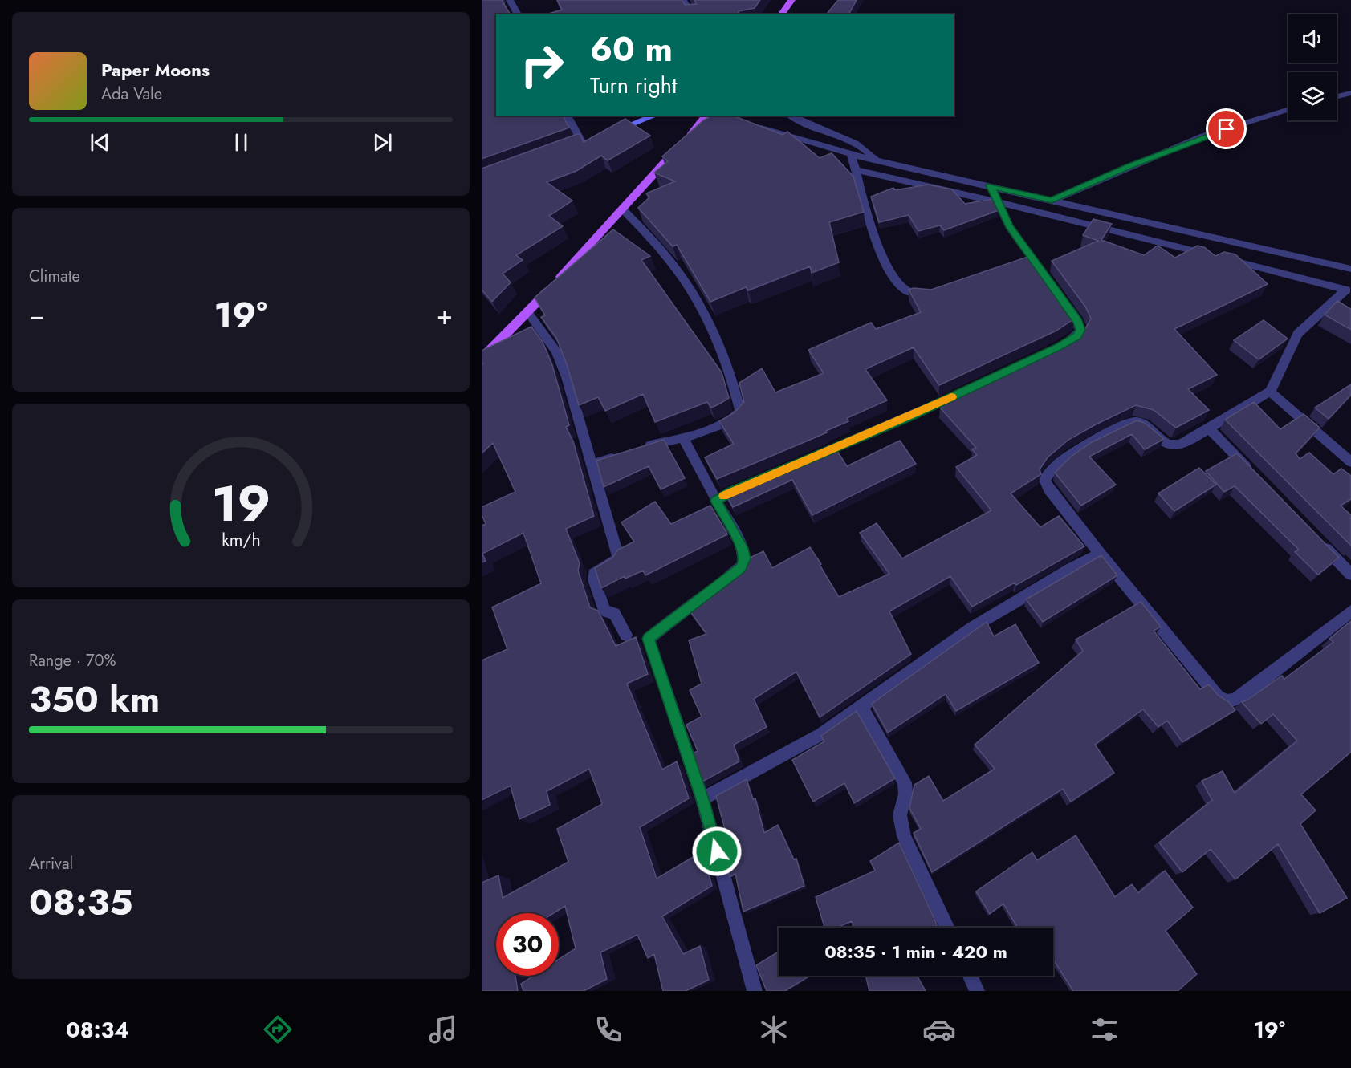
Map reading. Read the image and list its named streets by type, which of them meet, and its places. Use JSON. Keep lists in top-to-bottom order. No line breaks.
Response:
{"page":{"turn":["60 m","Turn right"],"song":["Paper Moons","Ada Vale"],"tile":["Climate",["Range · 70%","350 km"],["Arrival","08:35"]],"heat":["−","19°","+"],"limit":"30","trip":"08:35 · 1 min · 420 m","tabs":["08:34","19°"],"gauge":["19","km/h"]}}
